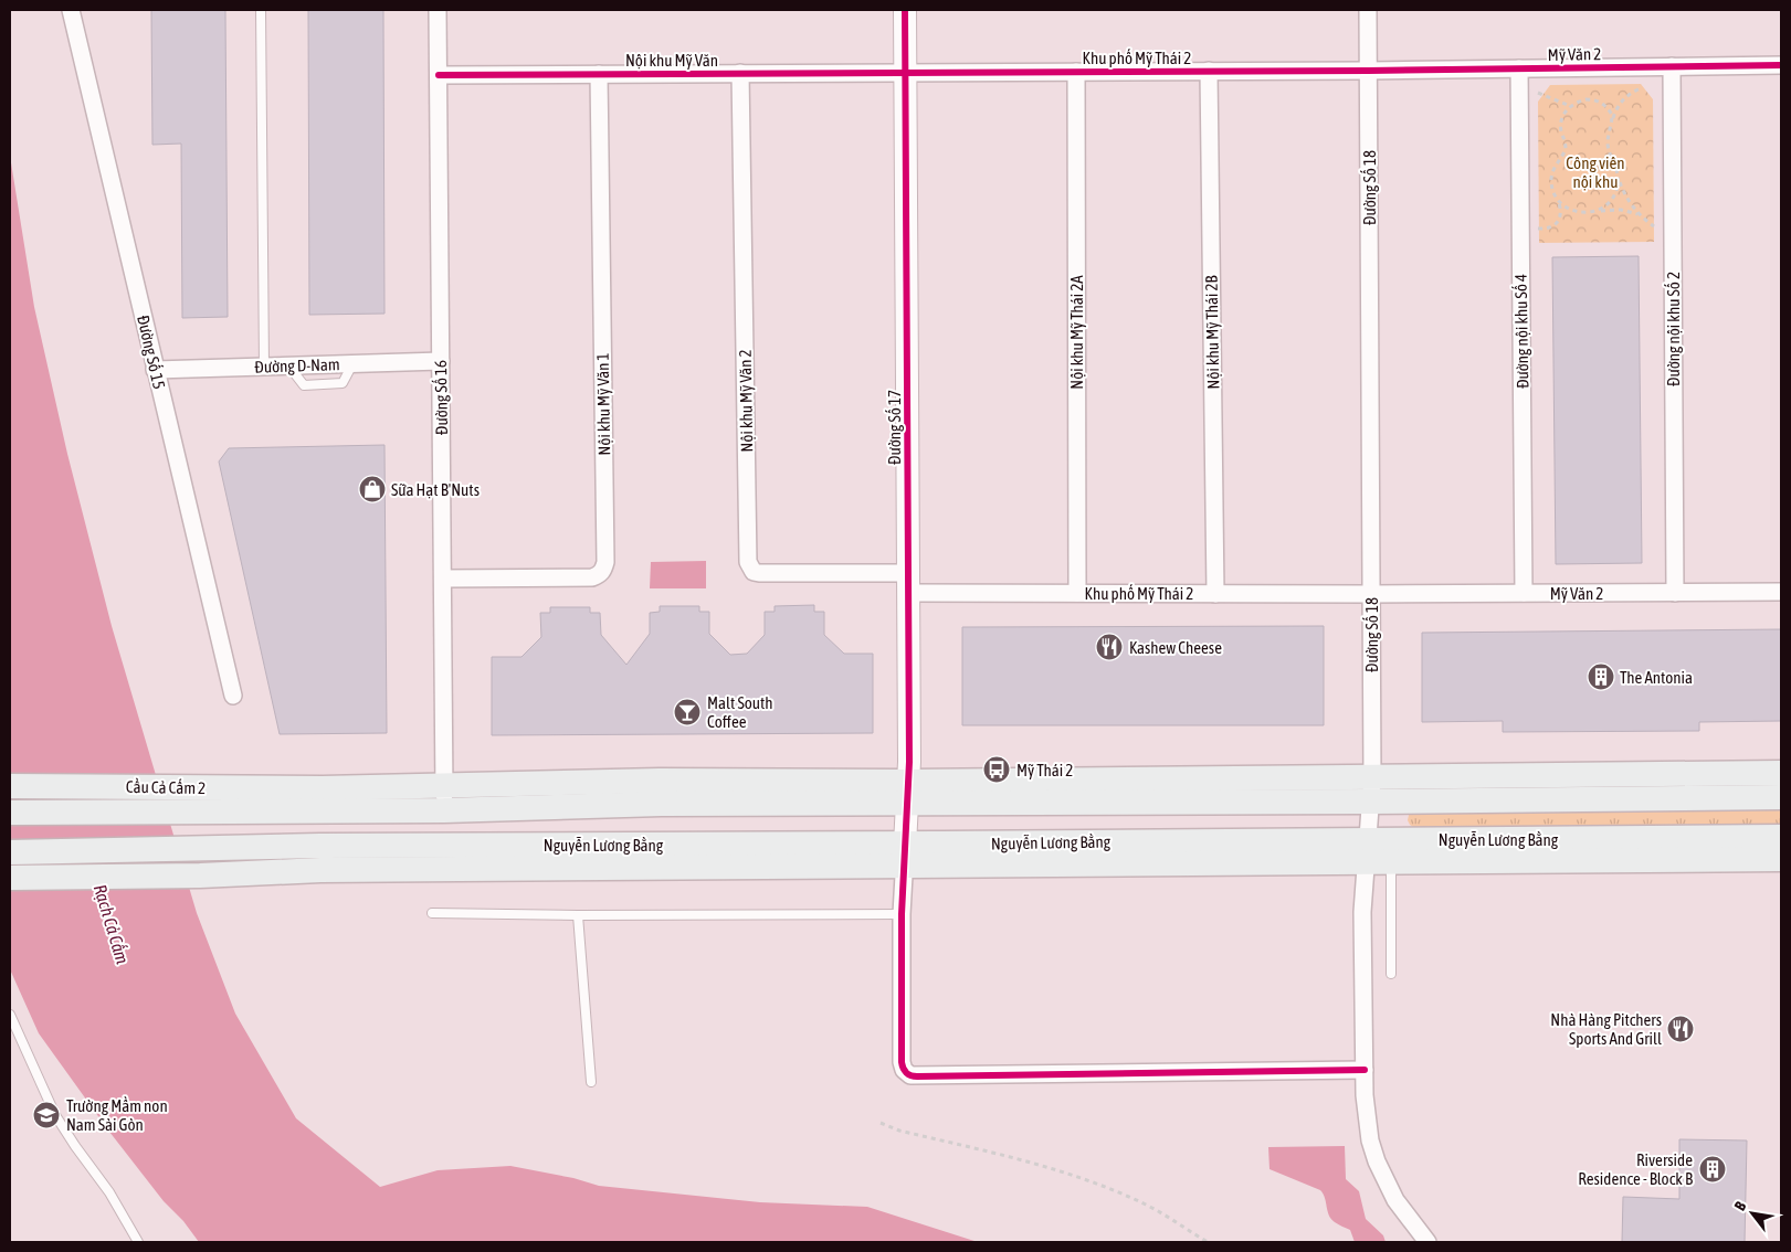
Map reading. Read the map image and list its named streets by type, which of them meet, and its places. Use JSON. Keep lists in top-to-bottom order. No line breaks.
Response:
{"streets":{"main road":["Cầu Cả Cấm 2","Nguyễn Lương Bằng"],"street":["Mỹ Văn 2","Khu phố Mỹ Thái 2","Nội khu Mỹ Văn","Đường Số 18","Đường nội khu Số 2","Đường nội khu Số 4","Nội khu Mỹ Thái 2A","Nội khu Mỹ Thái 2B","Đường Số 15","Đường D-Nam","Đường Số 16","Nội khu Mỹ Văn 2","Nội khu Mỹ Văn 1","Đường Số 17"]},"crossings":[["Mỹ Văn 2","Khu phố Mỹ Thái 2"],["Mỹ Văn 2","Đường Số 18"],["Mỹ Văn 2","Đường nội khu Số 2"],["Mỹ Văn 2","Đường nội khu Số 4"],["Khu phố Mỹ Thái 2","Nội khu Mỹ Văn"],["Khu phố Mỹ Thái 2","Đường Số 18"],["Khu phố Mỹ Thái 2","Nội khu Mỹ Thái 2A"],["Khu phố Mỹ Thái 2","Nội khu Mỹ Thái 2B"],["Khu phố Mỹ Thái 2","Nội khu Mỹ Văn 2"],["Khu phố Mỹ Thái 2","Đường Số 17"],["Nội khu Mỹ Văn","Đường Số 16"],["Nội khu Mỹ Văn","Nội khu Mỹ Văn 2"],["Nội khu Mỹ Văn","Nội khu Mỹ Văn 1"],["Nội khu Mỹ Văn","Đường Số 17"],["Đường Số 18","Nguyễn Lương Bằng"],["Đường Số 15","Đường D-Nam"],["Đường D-Nam","Đường Số 16"],["Đường Số 16","Nội khu Mỹ Văn 1"],["Nội khu Mỹ Văn 2","Đường Số 17"],["Đường Số 17","Nguyễn Lương Bằng"]],"water":["Rạch Cả Cấm"],"parks":["Công viên nội khu"],"places":{"shop":["Sữa Hạt B'Nuts"],"restaurant":["Kashew Cheese","Nhà Hàng Pitchers Sports And Grill"],"building":["The Antonia","Riverside Residence - Block B"],"bar":["Malt South Coffee"],"bus stop":["Mỹ Thái 2"],"school or university":["Trường Mầm non Nam Sài Gòn"]},"north":"top left"}
